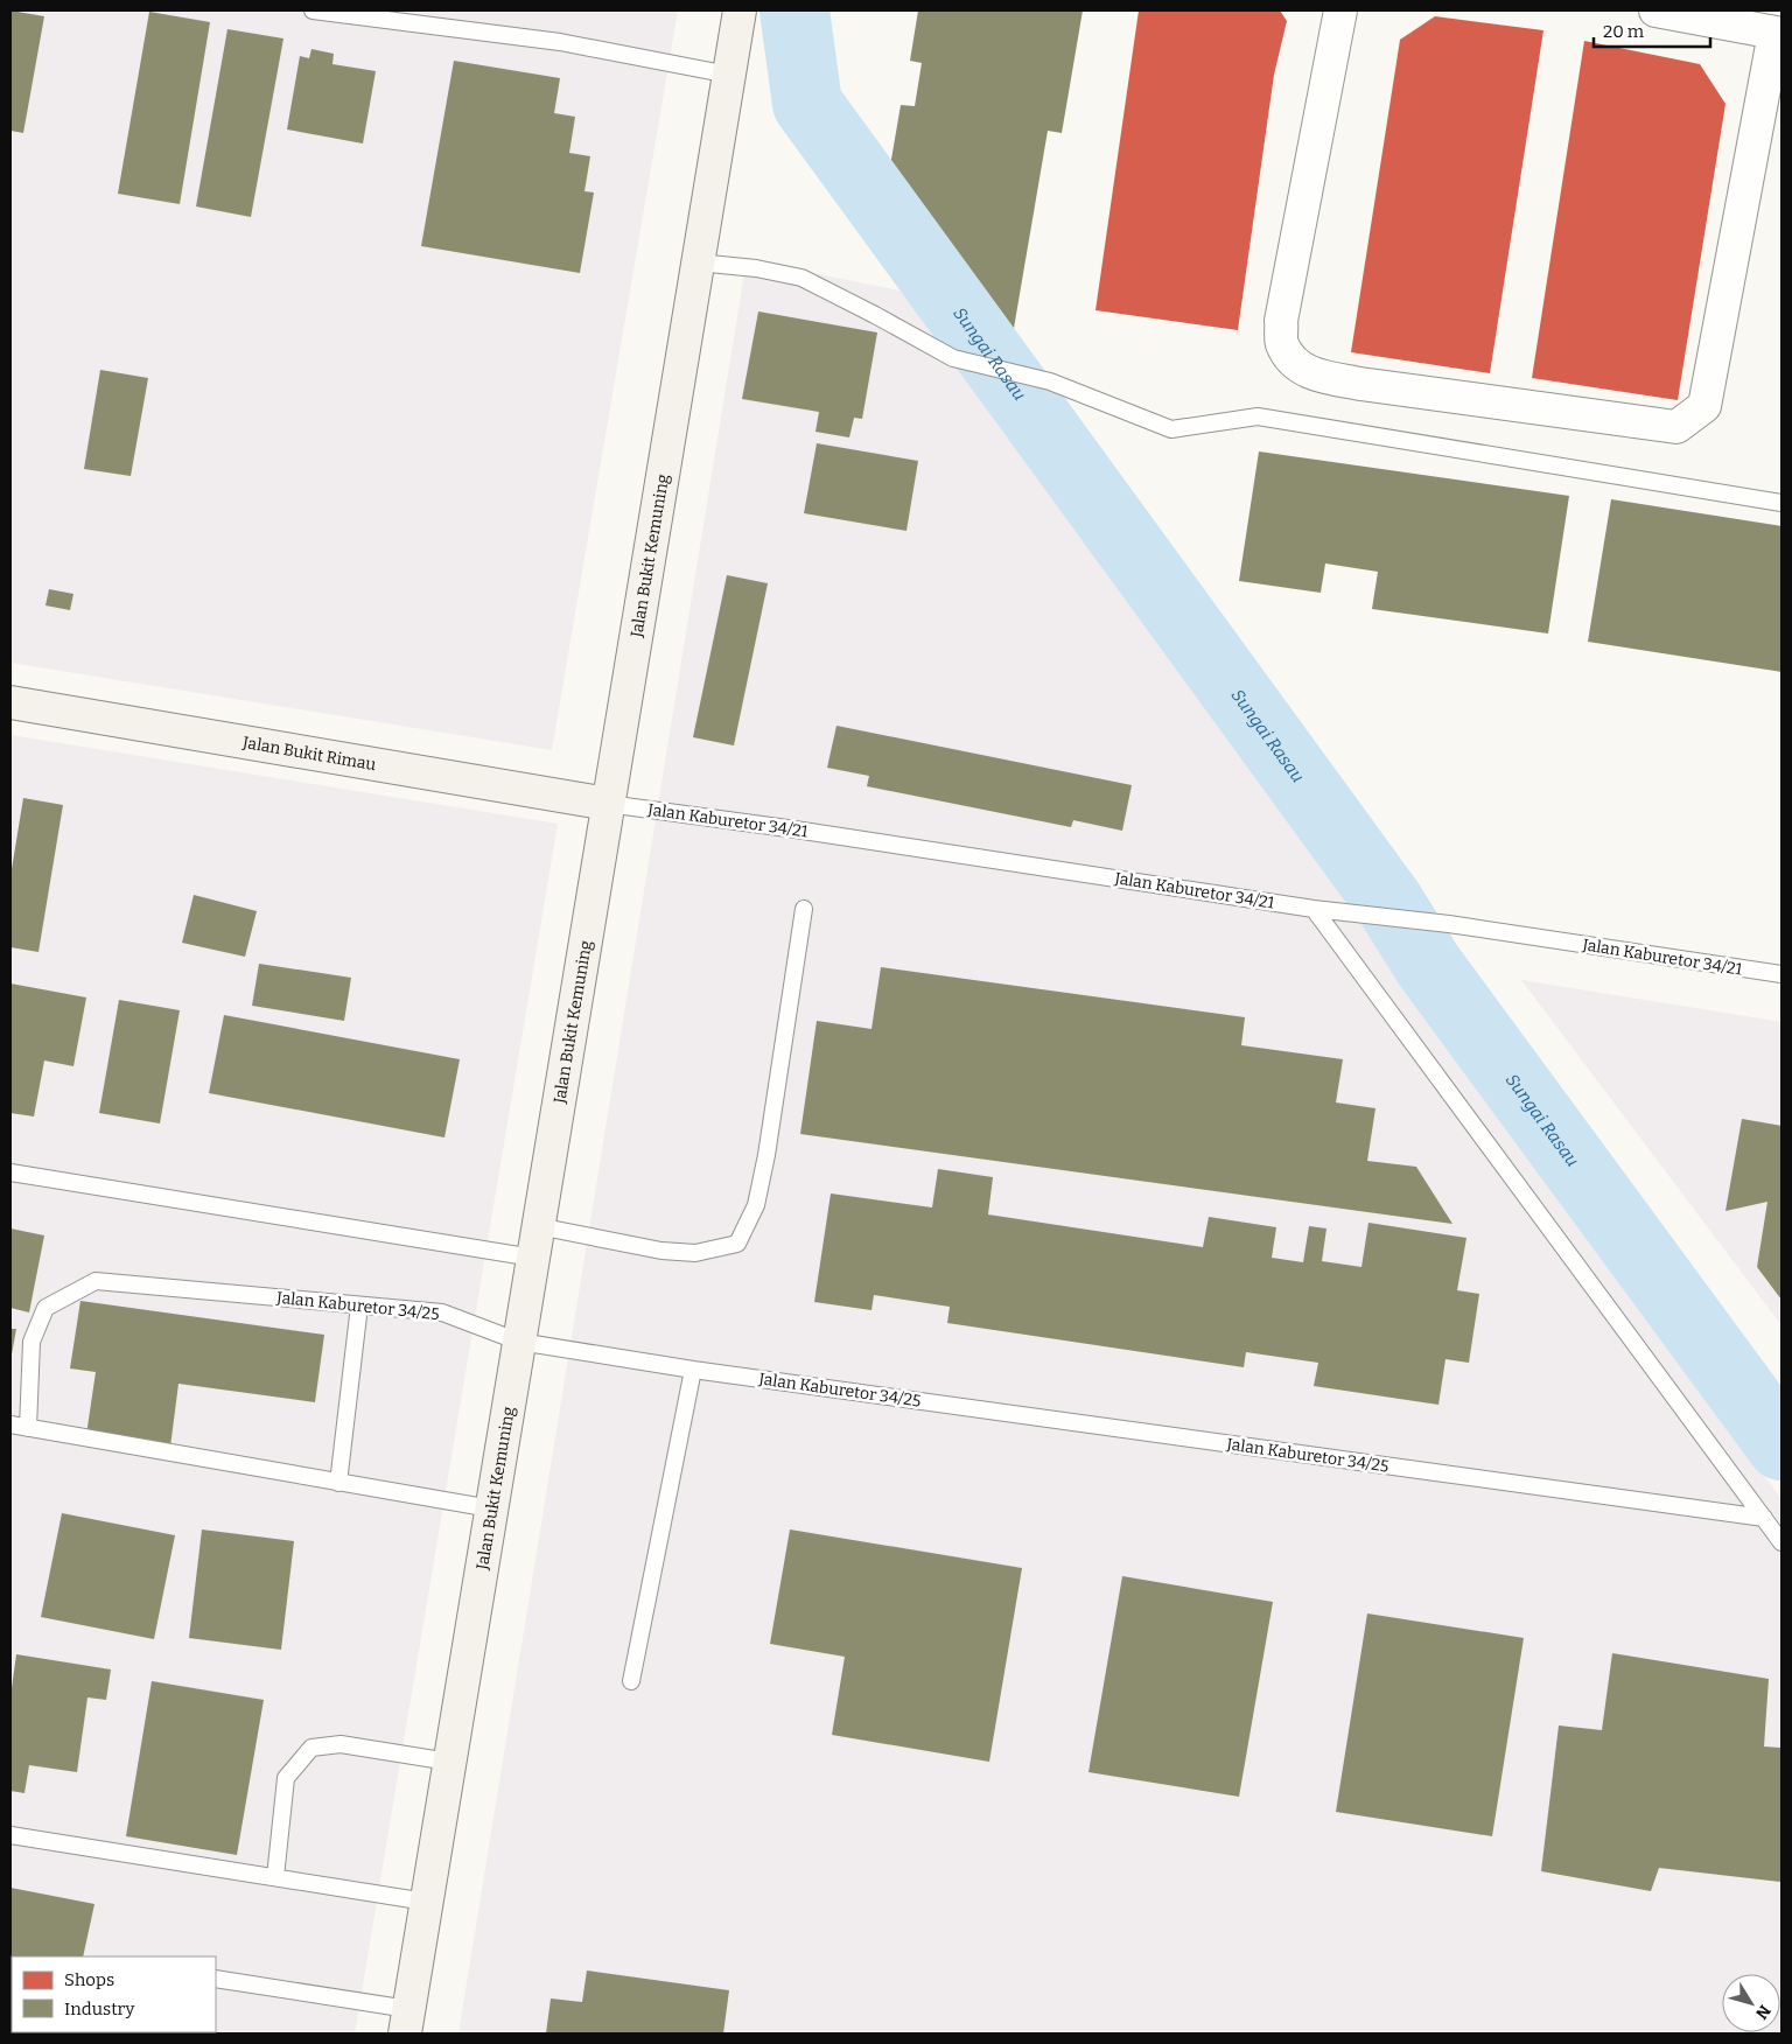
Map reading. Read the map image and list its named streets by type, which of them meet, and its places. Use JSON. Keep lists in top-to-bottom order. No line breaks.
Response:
{"streets":{"main road":["Jalan Bukit Kemuning","Jalan Bukit Rimau"],"lane":["Jalan Kaburetor 34/21","Jalan Kaburetor 34/25"]},"crossings":[["Jalan Bukit Kemuning","Jalan Bukit Rimau"],["Jalan Bukit Kemuning","Jalan Kaburetor 34/21"],["Jalan Bukit Kemuning","Jalan Kaburetor 34/25"],["Jalan Bukit Rimau","Jalan Kaburetor 34/21"]],"water":["Sungai Rasau"],"legend":["Shops","Industry"],"scale_bar":"20 m","north":"bottom right"}
